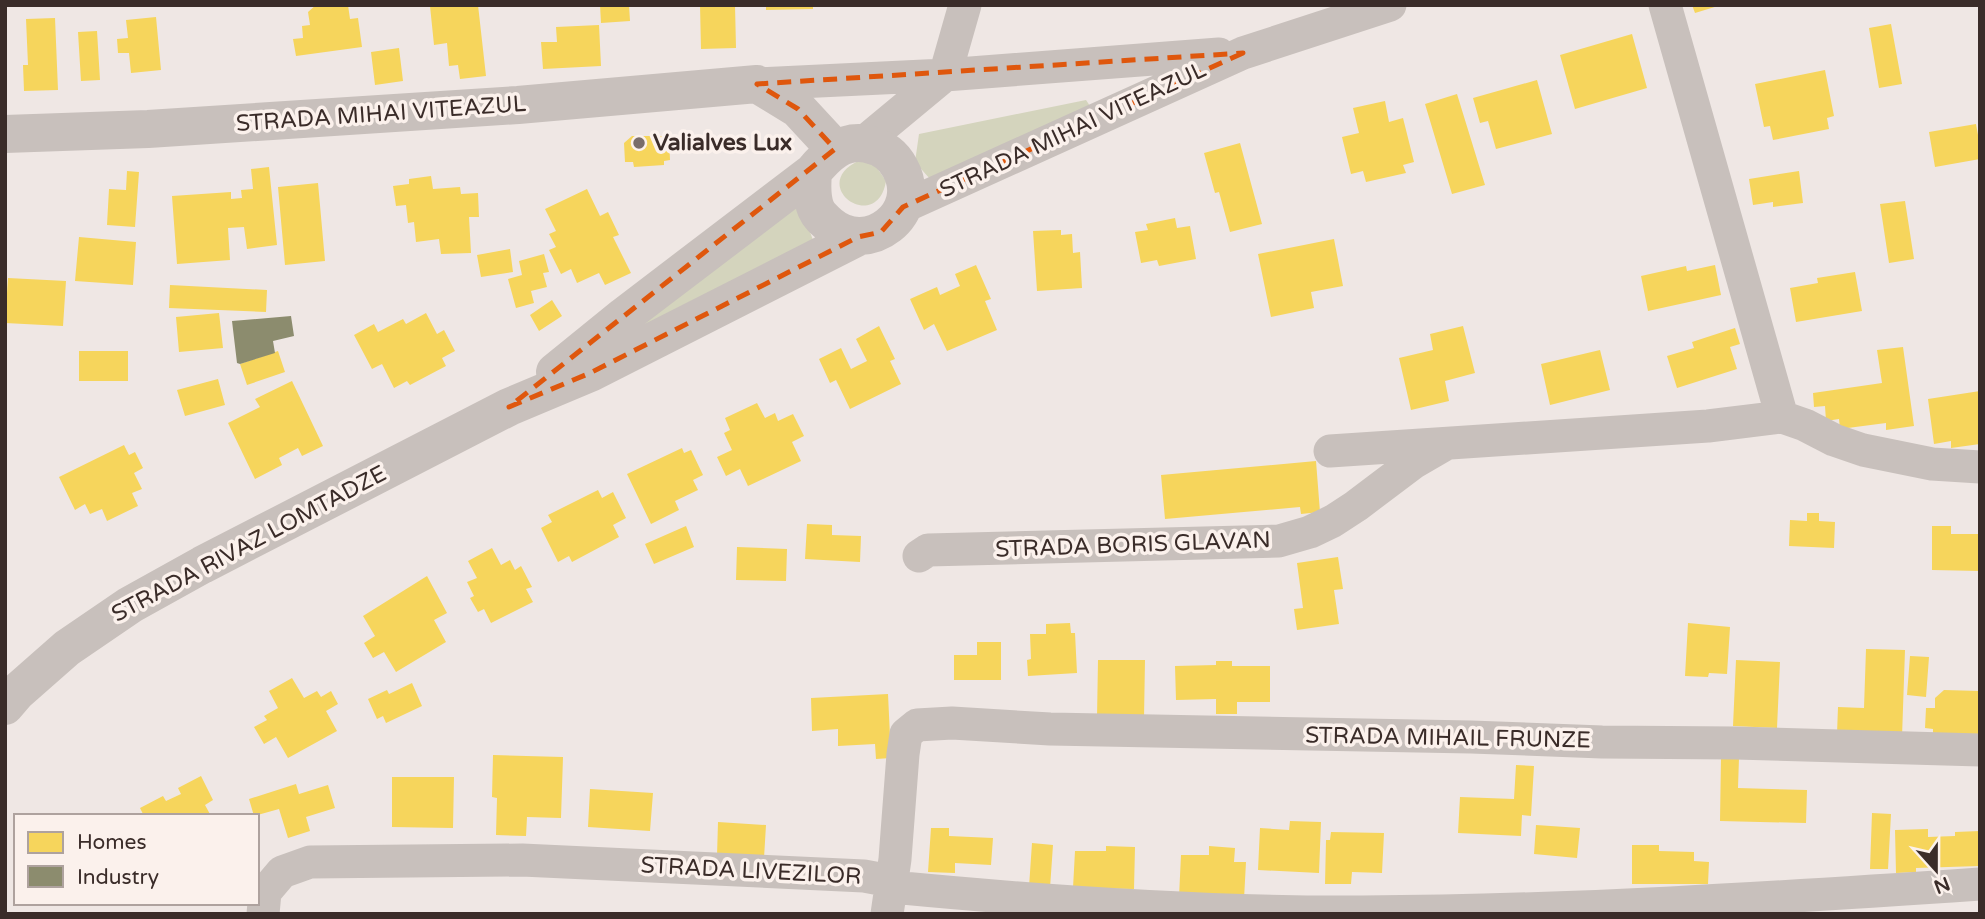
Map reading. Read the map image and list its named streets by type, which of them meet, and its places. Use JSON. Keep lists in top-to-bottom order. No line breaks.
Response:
{"streets":{"street":["STRADA MIHAI VITEAZUL","STRADA RIVAZ LOMTADZE","STRADA BORIS GLAVAN","STRADA MIHAIL FRUNZE","STRADA LIVEZILOR"]},"crossings":[["STRADA MIHAI VITEAZUL","STRADA RIVAZ LOMTADZE"],["STRADA MIHAIL FRUNZE","STRADA LIVEZILOR"]],"places":["Valialves Lux"],"legend":["Homes","Industry"],"north":"bottom"}
